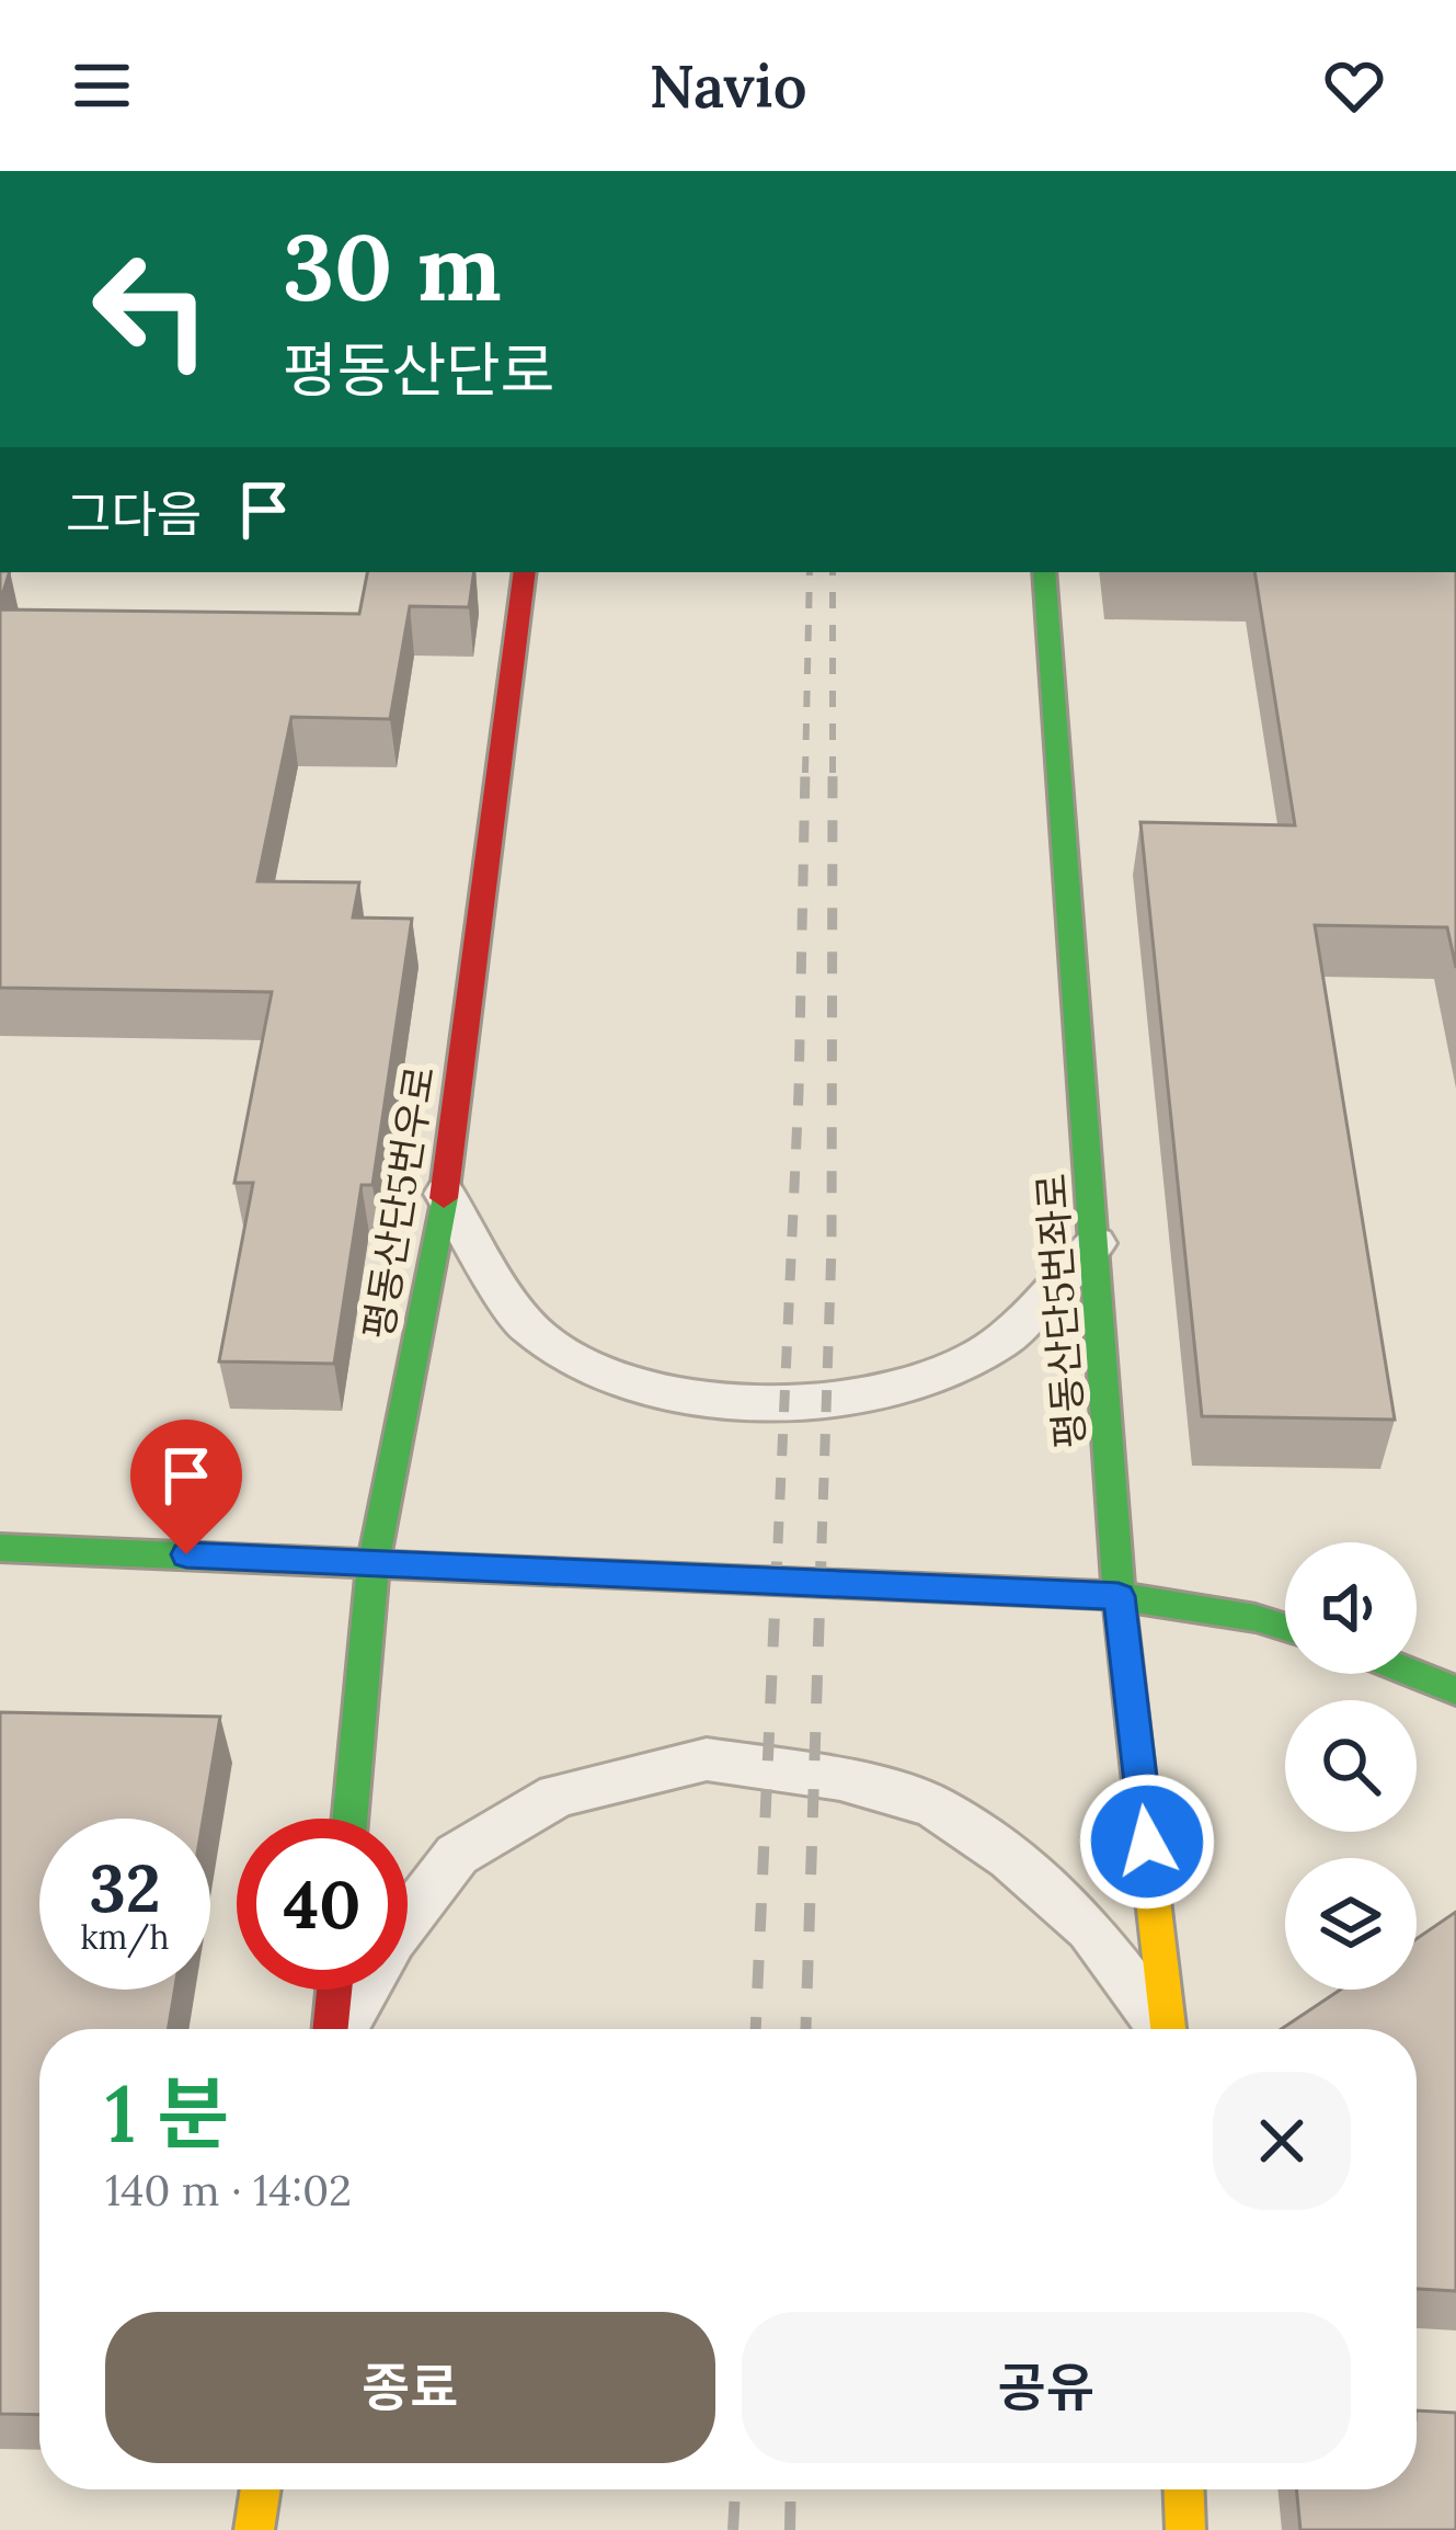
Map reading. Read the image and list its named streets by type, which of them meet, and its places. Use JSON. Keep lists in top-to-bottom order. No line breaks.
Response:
{"streets":{"street":["평동산단5번우로","평동산단5번좌로"]},"page":{"header":"Navio","turn":["30 m","평동산단로"],"then":"그다음","speed":"32 km/h","limit":"40","heading":["1 분","140 m · 14:02"],"buttons":["종료","공유"]}}
